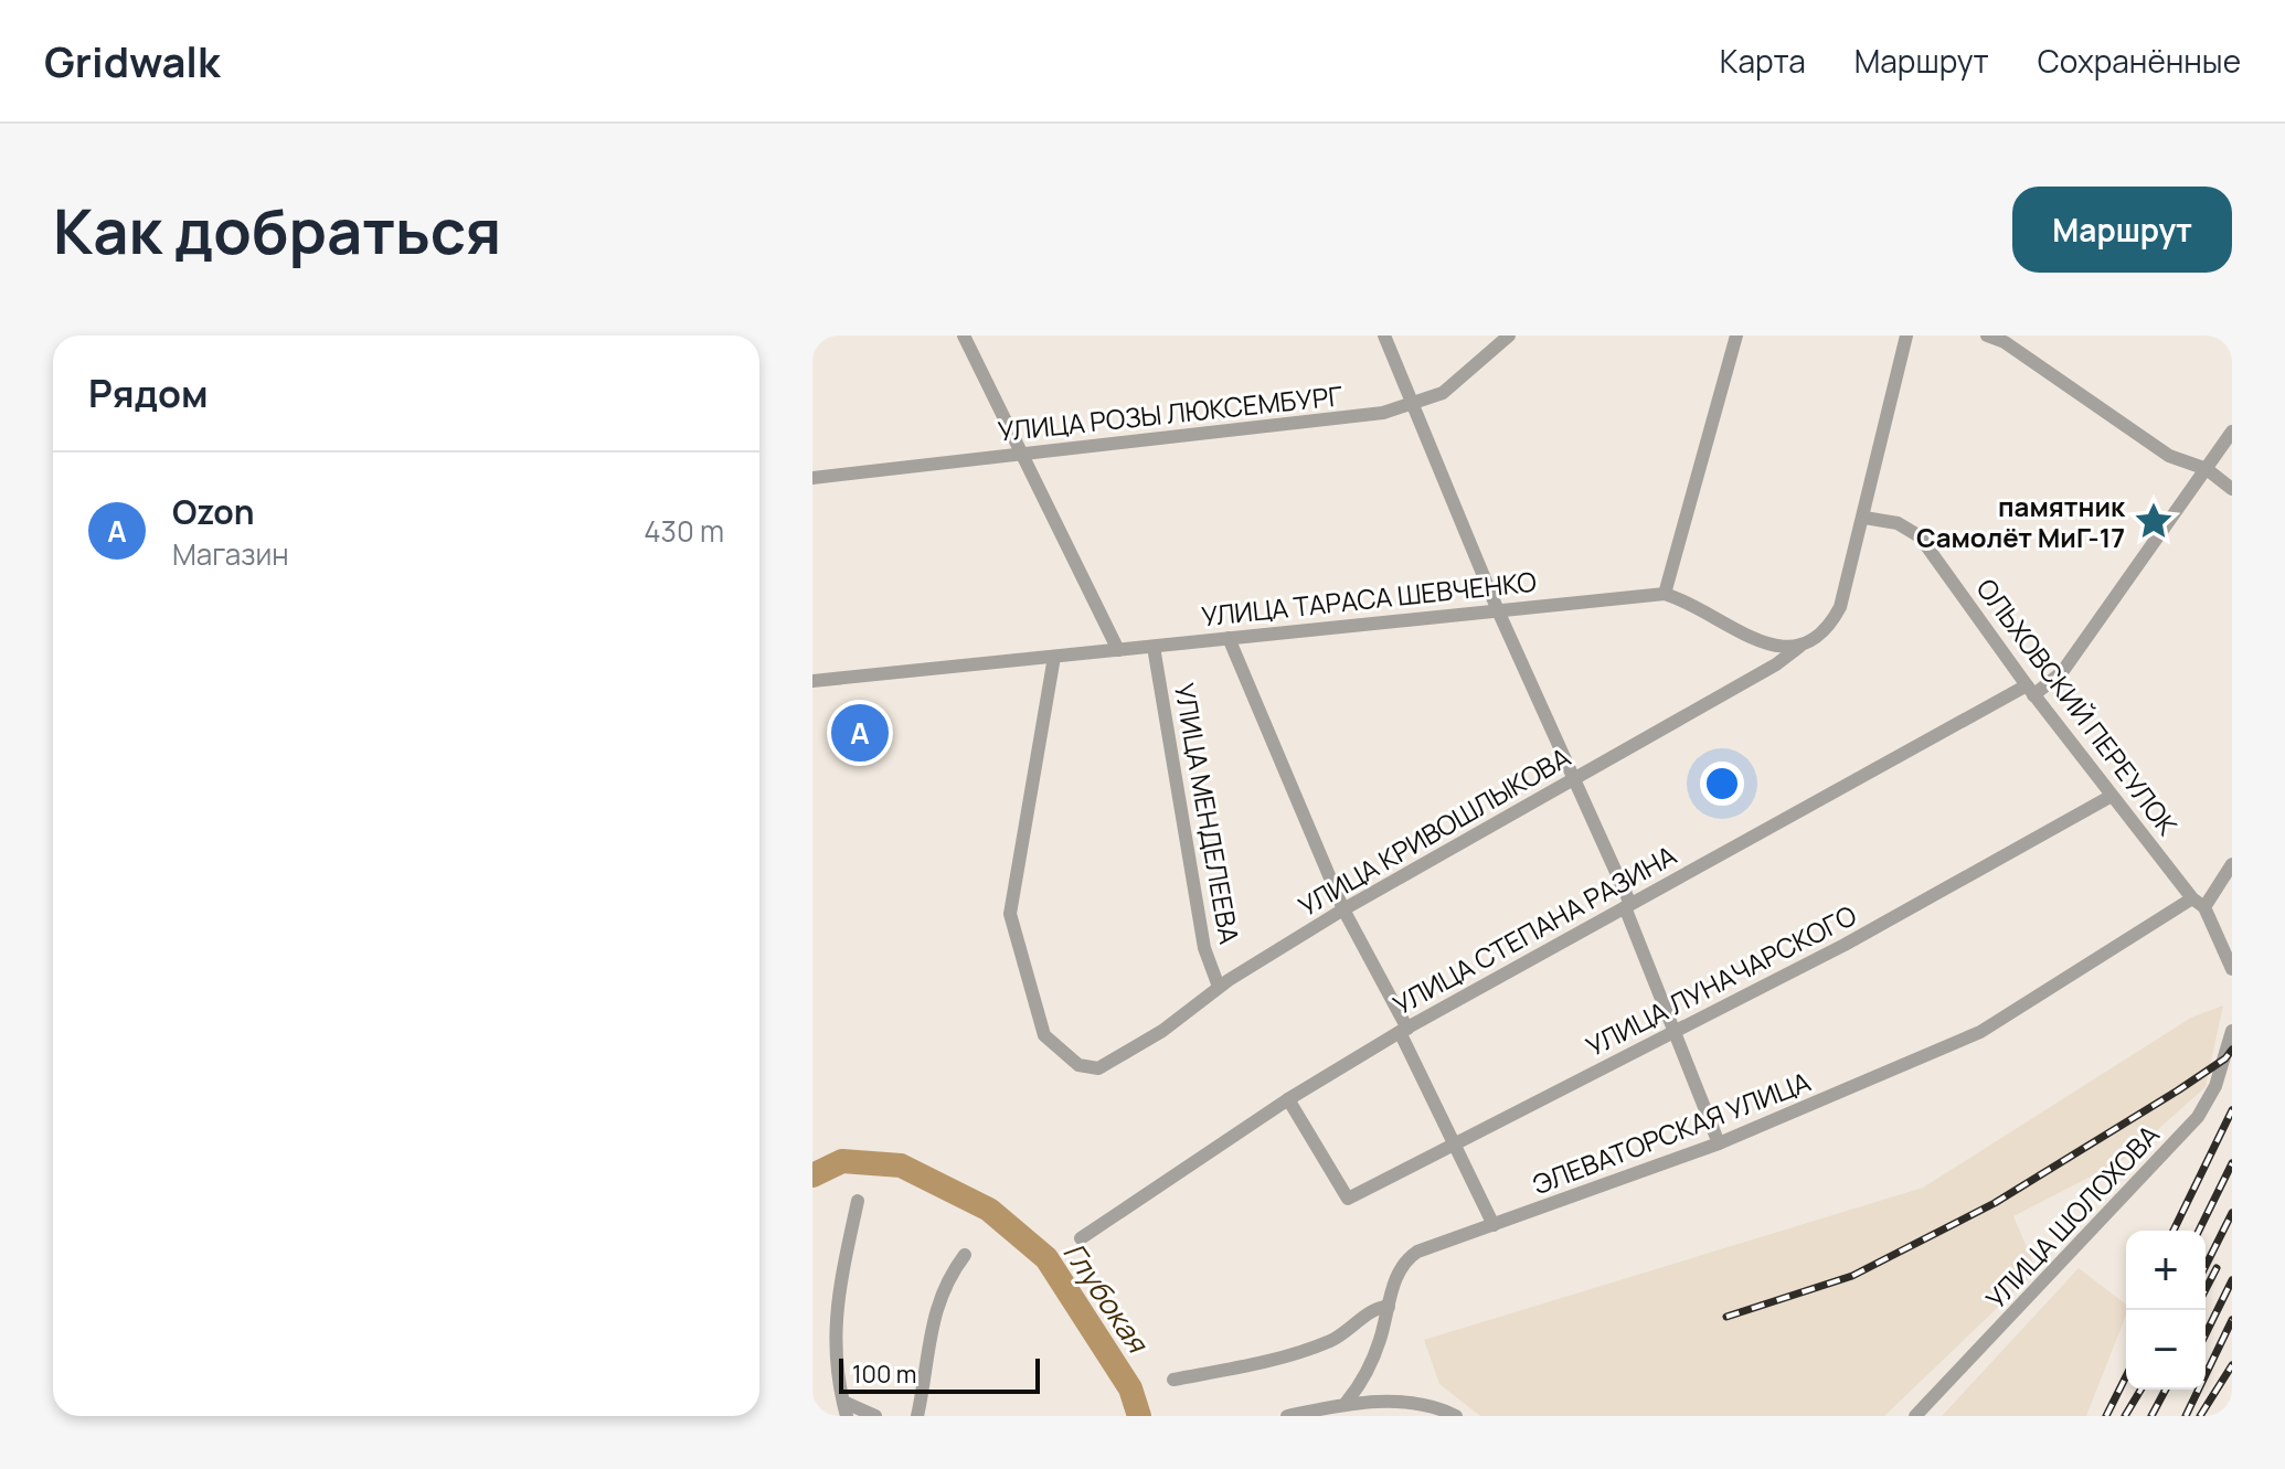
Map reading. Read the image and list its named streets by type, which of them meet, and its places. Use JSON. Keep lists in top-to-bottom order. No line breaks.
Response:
{"streets":{"street":["УЛИЦА РОЗЫ ЛЮКСЕМБУРГ","УЛИЦА ТАРАСА ШЕВЧЕНКО","ОЛЬХОВСКИЙ ПЕРЕУЛОК","УЛИЦА МЕНДЕЛЕЕВА","УЛИЦА КРИВОШЛЫКОВА","УЛИЦА СТЕПАНА РАЗИНА","УЛИЦА ЛУНАЧАРСКОГО","ЭЛЕВАТОРСКАЯ УЛИЦА","УЛИЦА ШОЛОХОВА"]},"crossings":[["УЛИЦА ТАРАСА ШЕВЧЕНКО","УЛИЦА МЕНДЕЛЕЕВА"],["УЛИЦА ТАРАСА ШЕВЧЕНКО","УЛИЦА КРИВОШЛЫКОВА"],["ОЛЬХОВСКИЙ ПЕРЕУЛОК","УЛИЦА КРИВОШЛЫКОВА"],["ОЛЬХОВСКИЙ ПЕРЕУЛОК","УЛИЦА СТЕПАНА РАЗИНА"],["ОЛЬХОВСКИЙ ПЕРЕУЛОК","УЛИЦА ЛУНАЧАРСКОГО"],["ОЛЬХОВСКИЙ ПЕРЕУЛОК","ЭЛЕВАТОРСКАЯ УЛИЦА"],["УЛИЦА МЕНДЕЛЕЕВА","УЛИЦА КРИВОШЛЫКОВА"],["УЛИЦА СТЕПАНА РАЗИНА","УЛИЦА ЛУНАЧАРСКОГО"]],"water":["Глубокая"],"places":{"place":["памятник Самолёт МиГ-17"]},"scale_bar":"100 m","page":{"header":"Gridwalk","nav":["Карта","Маршрут","Сохранённые"],"buttons":"Маршрут","title":"Как добраться","heading":"Рядом","list":[{"mark":"A","name":"Ozon","note":"Магазин","value":"430 m"}],"pins":"A","map_buttons":["+","−"],"scale":"100 m"}}
